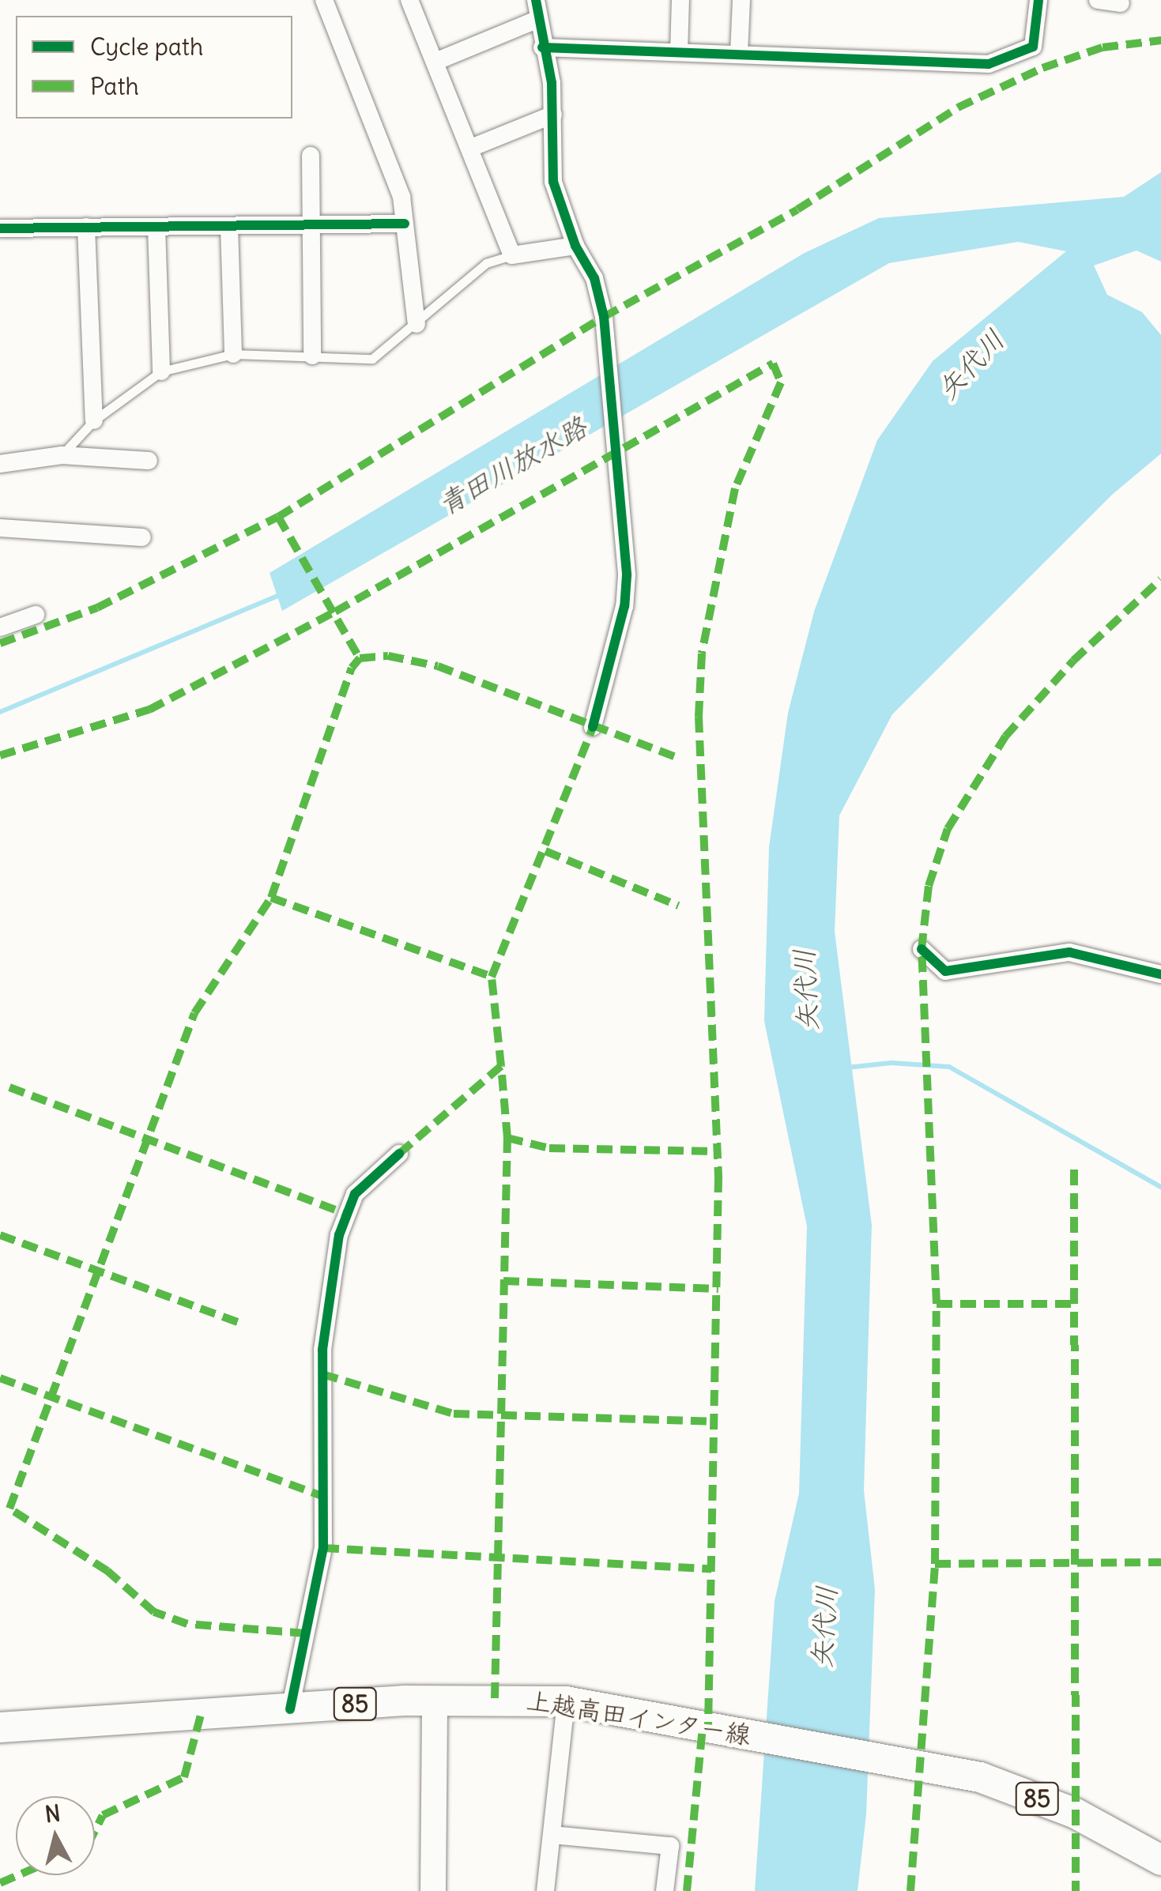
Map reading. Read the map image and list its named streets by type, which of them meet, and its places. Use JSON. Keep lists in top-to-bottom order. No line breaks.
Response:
{"streets":{"main road":["85","上越高田インター線"]},"water":["矢代川","青田川放水路"],"legend":["Cycle path","Path"],"north":"top"}
